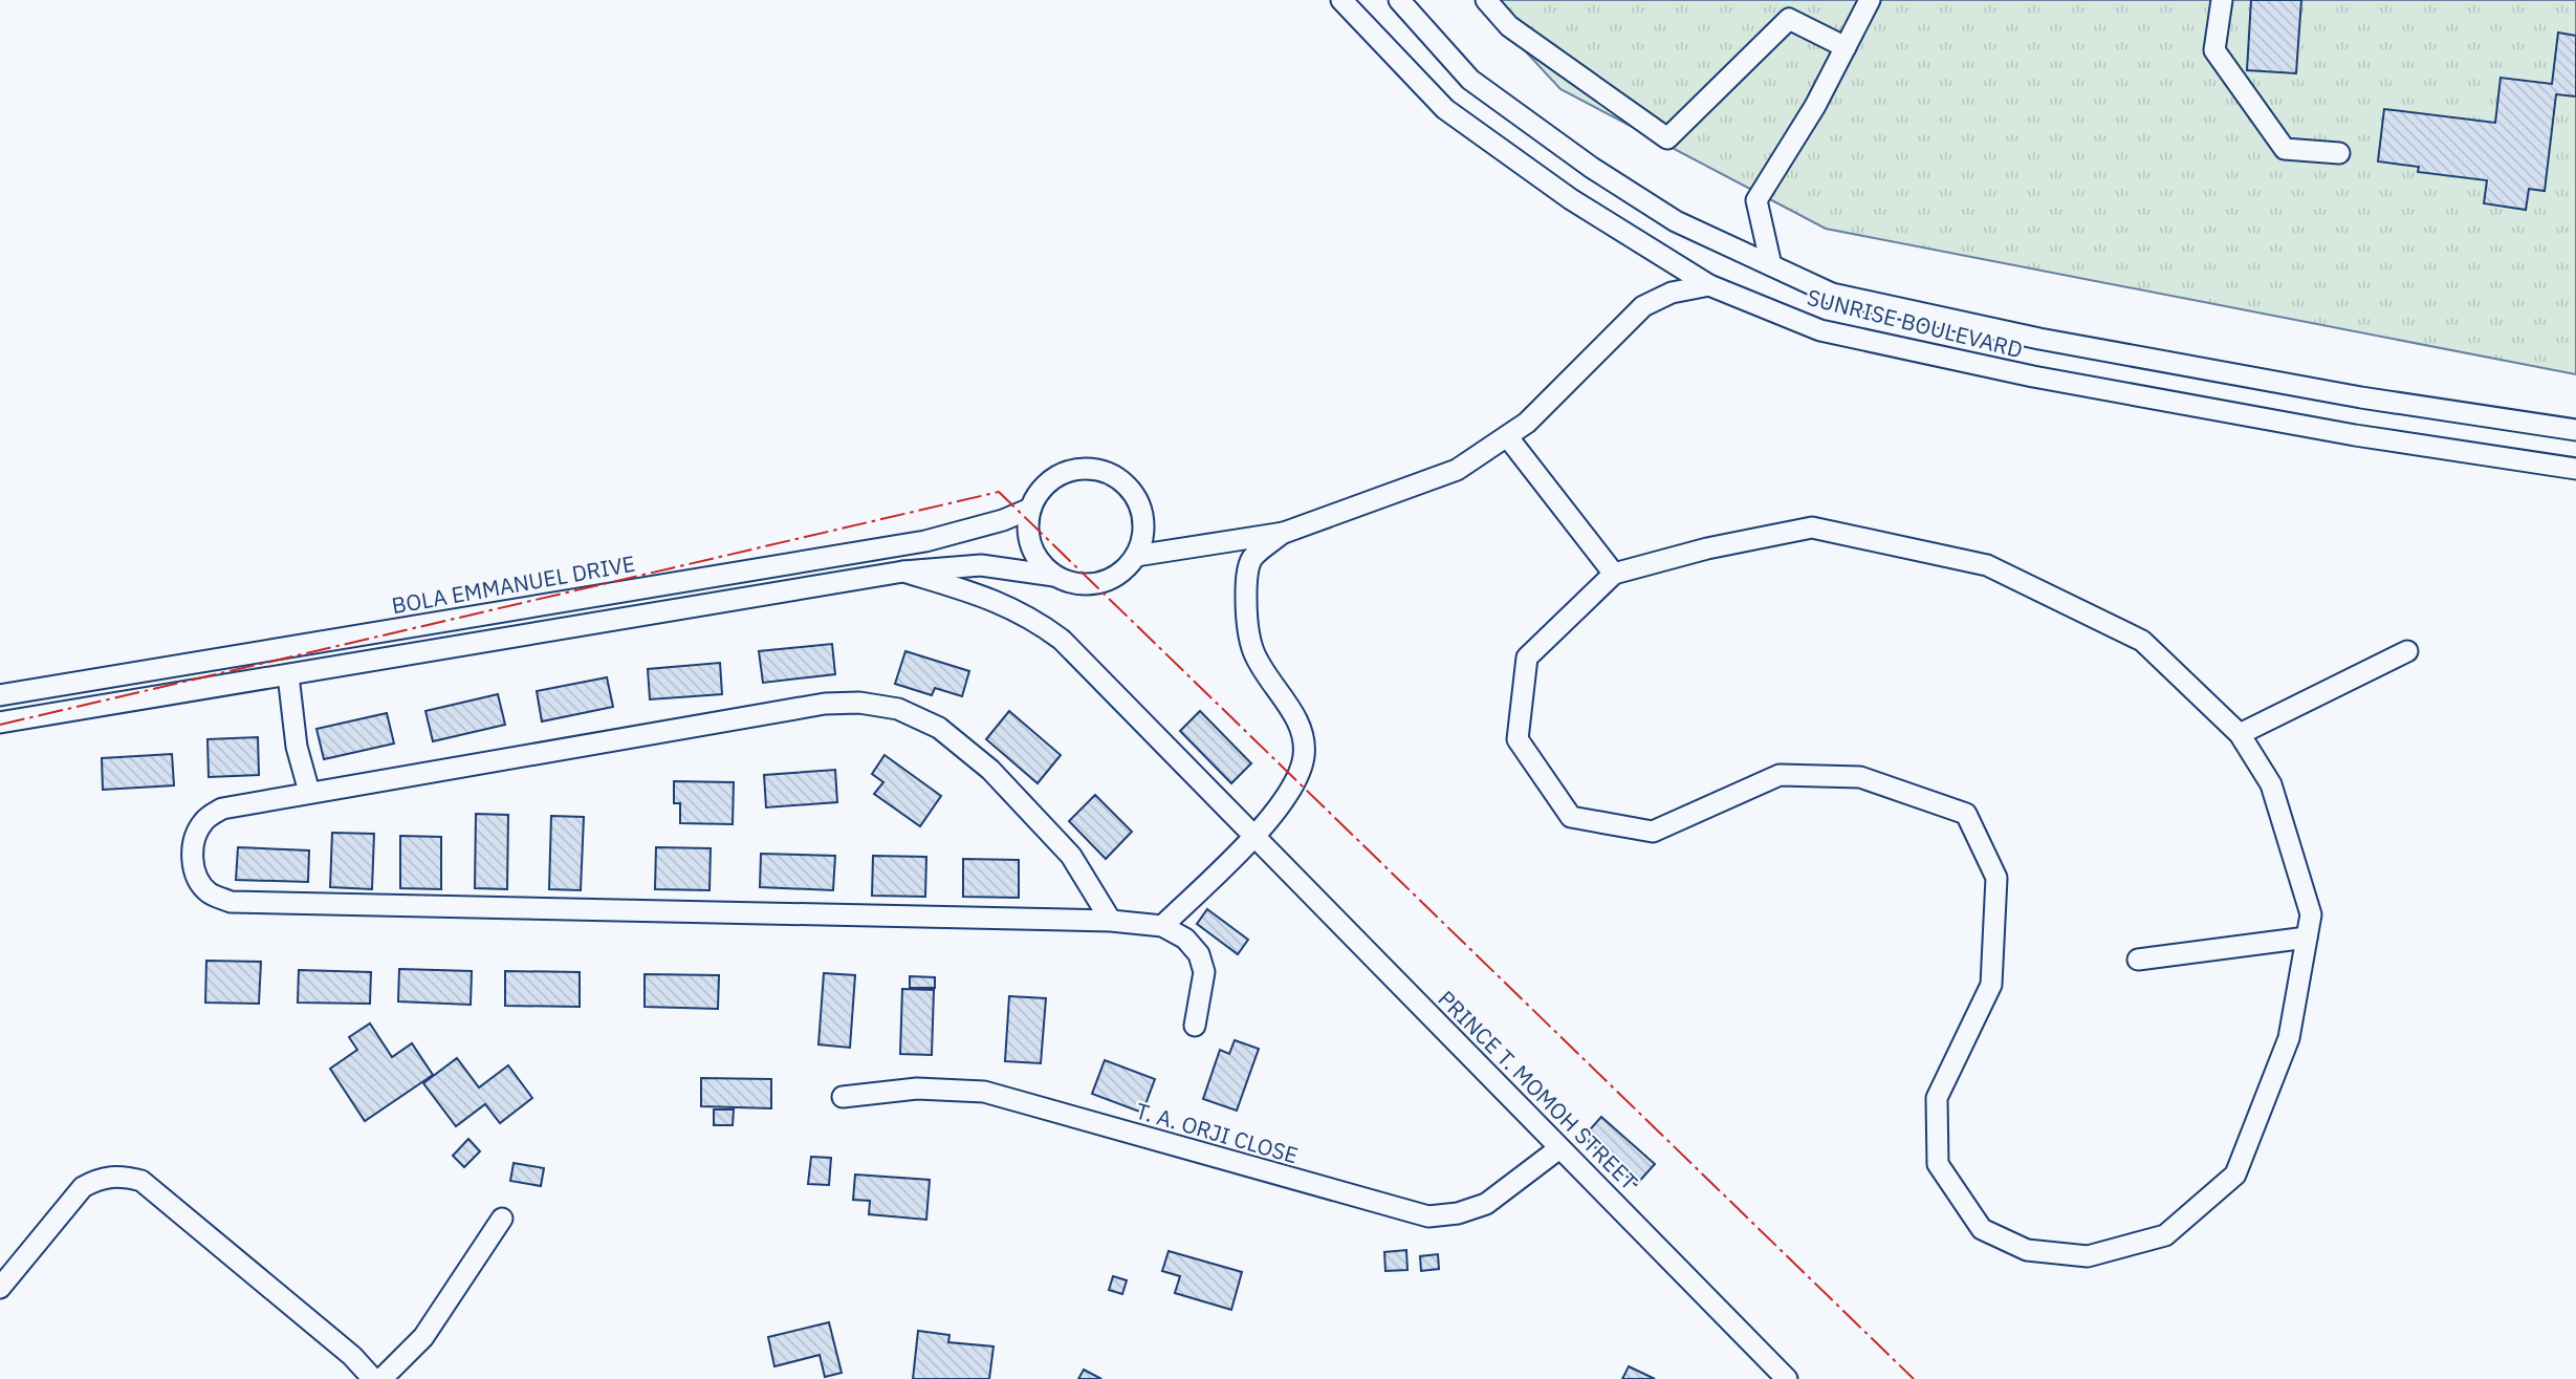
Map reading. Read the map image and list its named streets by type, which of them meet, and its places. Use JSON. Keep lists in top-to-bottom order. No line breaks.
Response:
{"streets":{"street":["SUNRISE BOULEVARD","BOLA EMMANUEL DRIVE","PRINCE T. MOMOH STREET","T. A. ORJI CLOSE"]},"crossings":[["PRINCE T. MOMOH STREET","T. A. ORJI CLOSE"]]}
